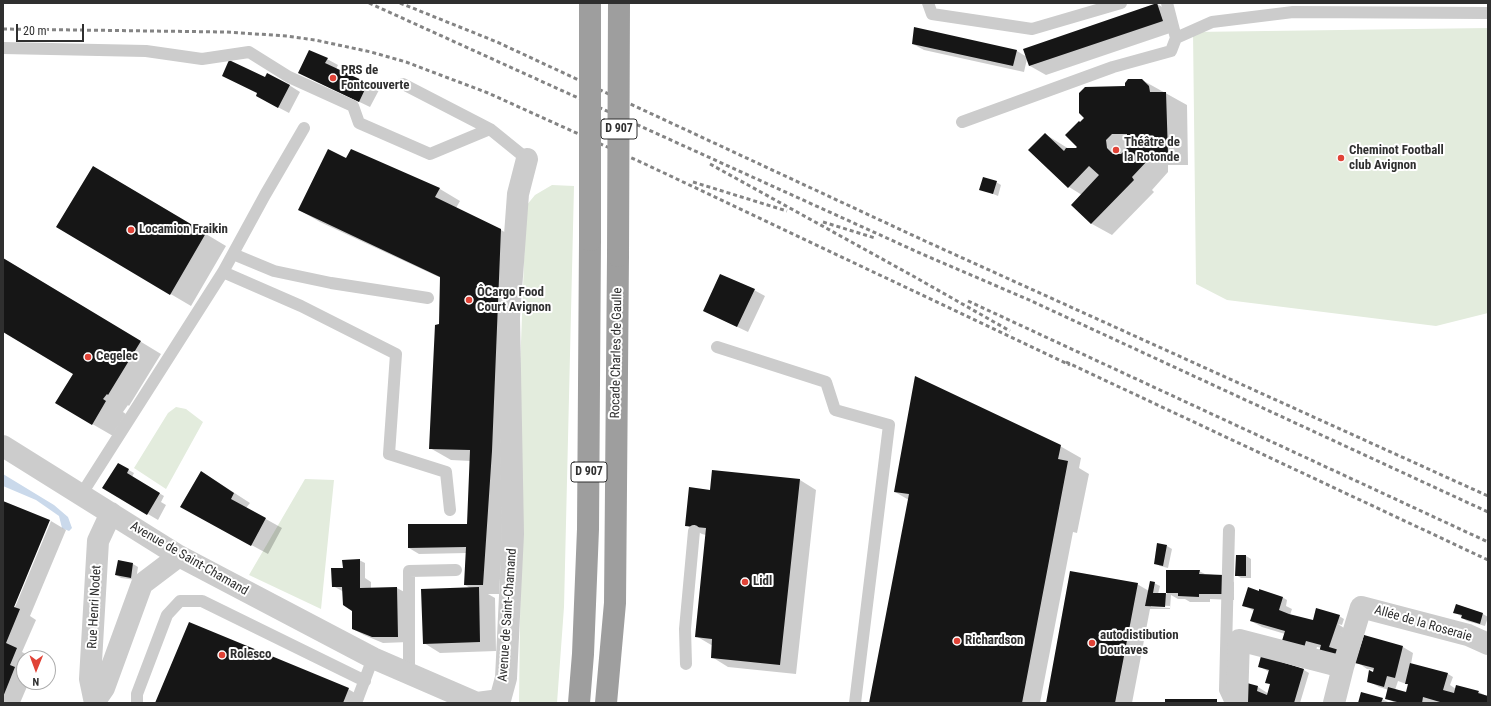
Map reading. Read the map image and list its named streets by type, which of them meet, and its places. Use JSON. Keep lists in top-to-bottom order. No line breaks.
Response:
{"streets":{"highway":["D 907","Rocade Charles de Gaulle"],"street":["Avenue de Saint-Chamand","Rue Henri Nodet","Allée de la Roseraie"]},"crossings":[["Avenue de Saint-Chamand","Rue Henri Nodet"]],"places":["PRS de Fontcouverte","Théâtre de la Rotonde","Cheminot Football club Avignon","Locamion Fraikin","ÔCargo Food Court Avignon","Cegelec","Lidl","Richardson","autodistibution Doutaves","Rolesco"],"scale_bar":"20 m","north":"bottom"}
